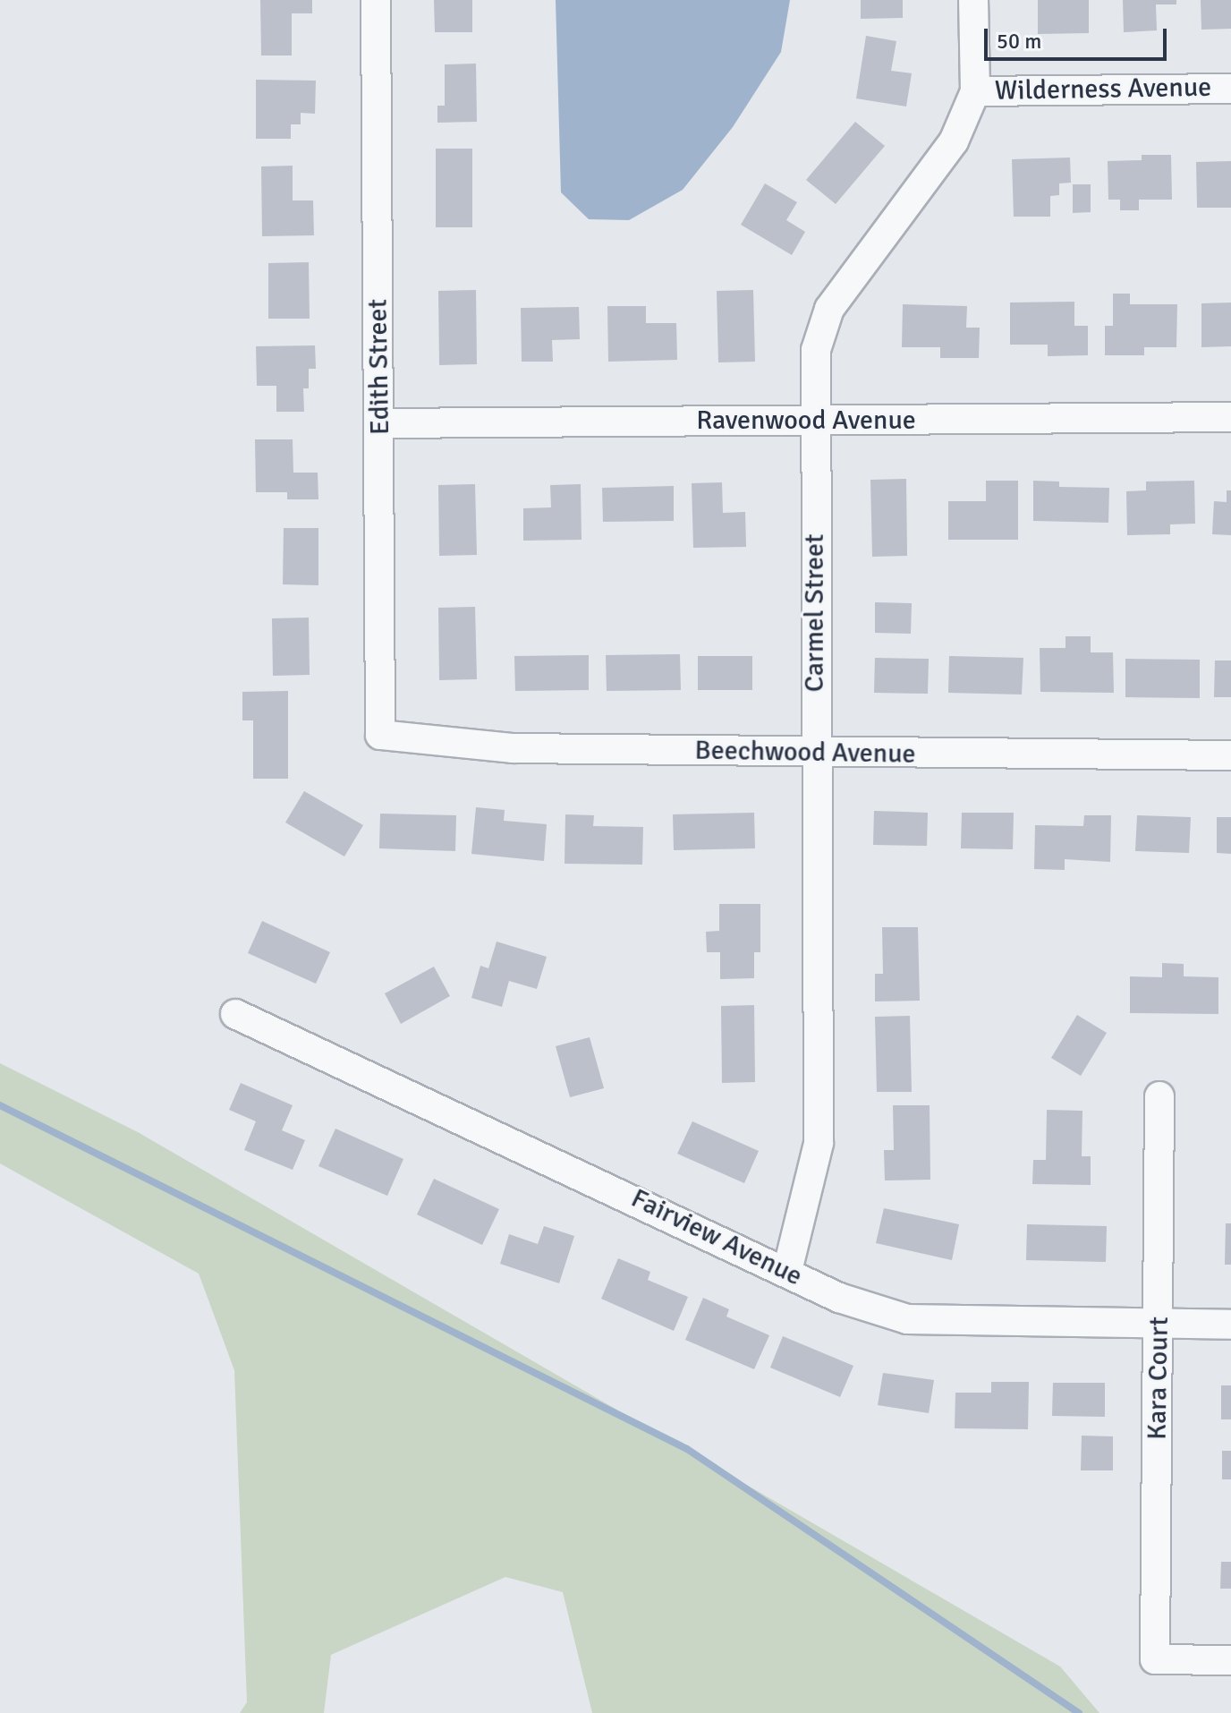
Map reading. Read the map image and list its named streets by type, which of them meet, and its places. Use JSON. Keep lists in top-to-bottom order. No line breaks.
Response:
{"streets":{"street":["Wilderness Avenue","Edith Street","Ravenwood Avenue","Carmel Street","Beechwood Avenue","Fairview Avenue","Kara Court"]},"crossings":[["Wilderness Avenue","Carmel Street"],["Edith Street","Ravenwood Avenue"],["Edith Street","Beechwood Avenue"],["Ravenwood Avenue","Carmel Street"],["Carmel Street","Beechwood Avenue"],["Carmel Street","Fairview Avenue"],["Fairview Avenue","Kara Court"]],"scale_bar":"50 m"}
